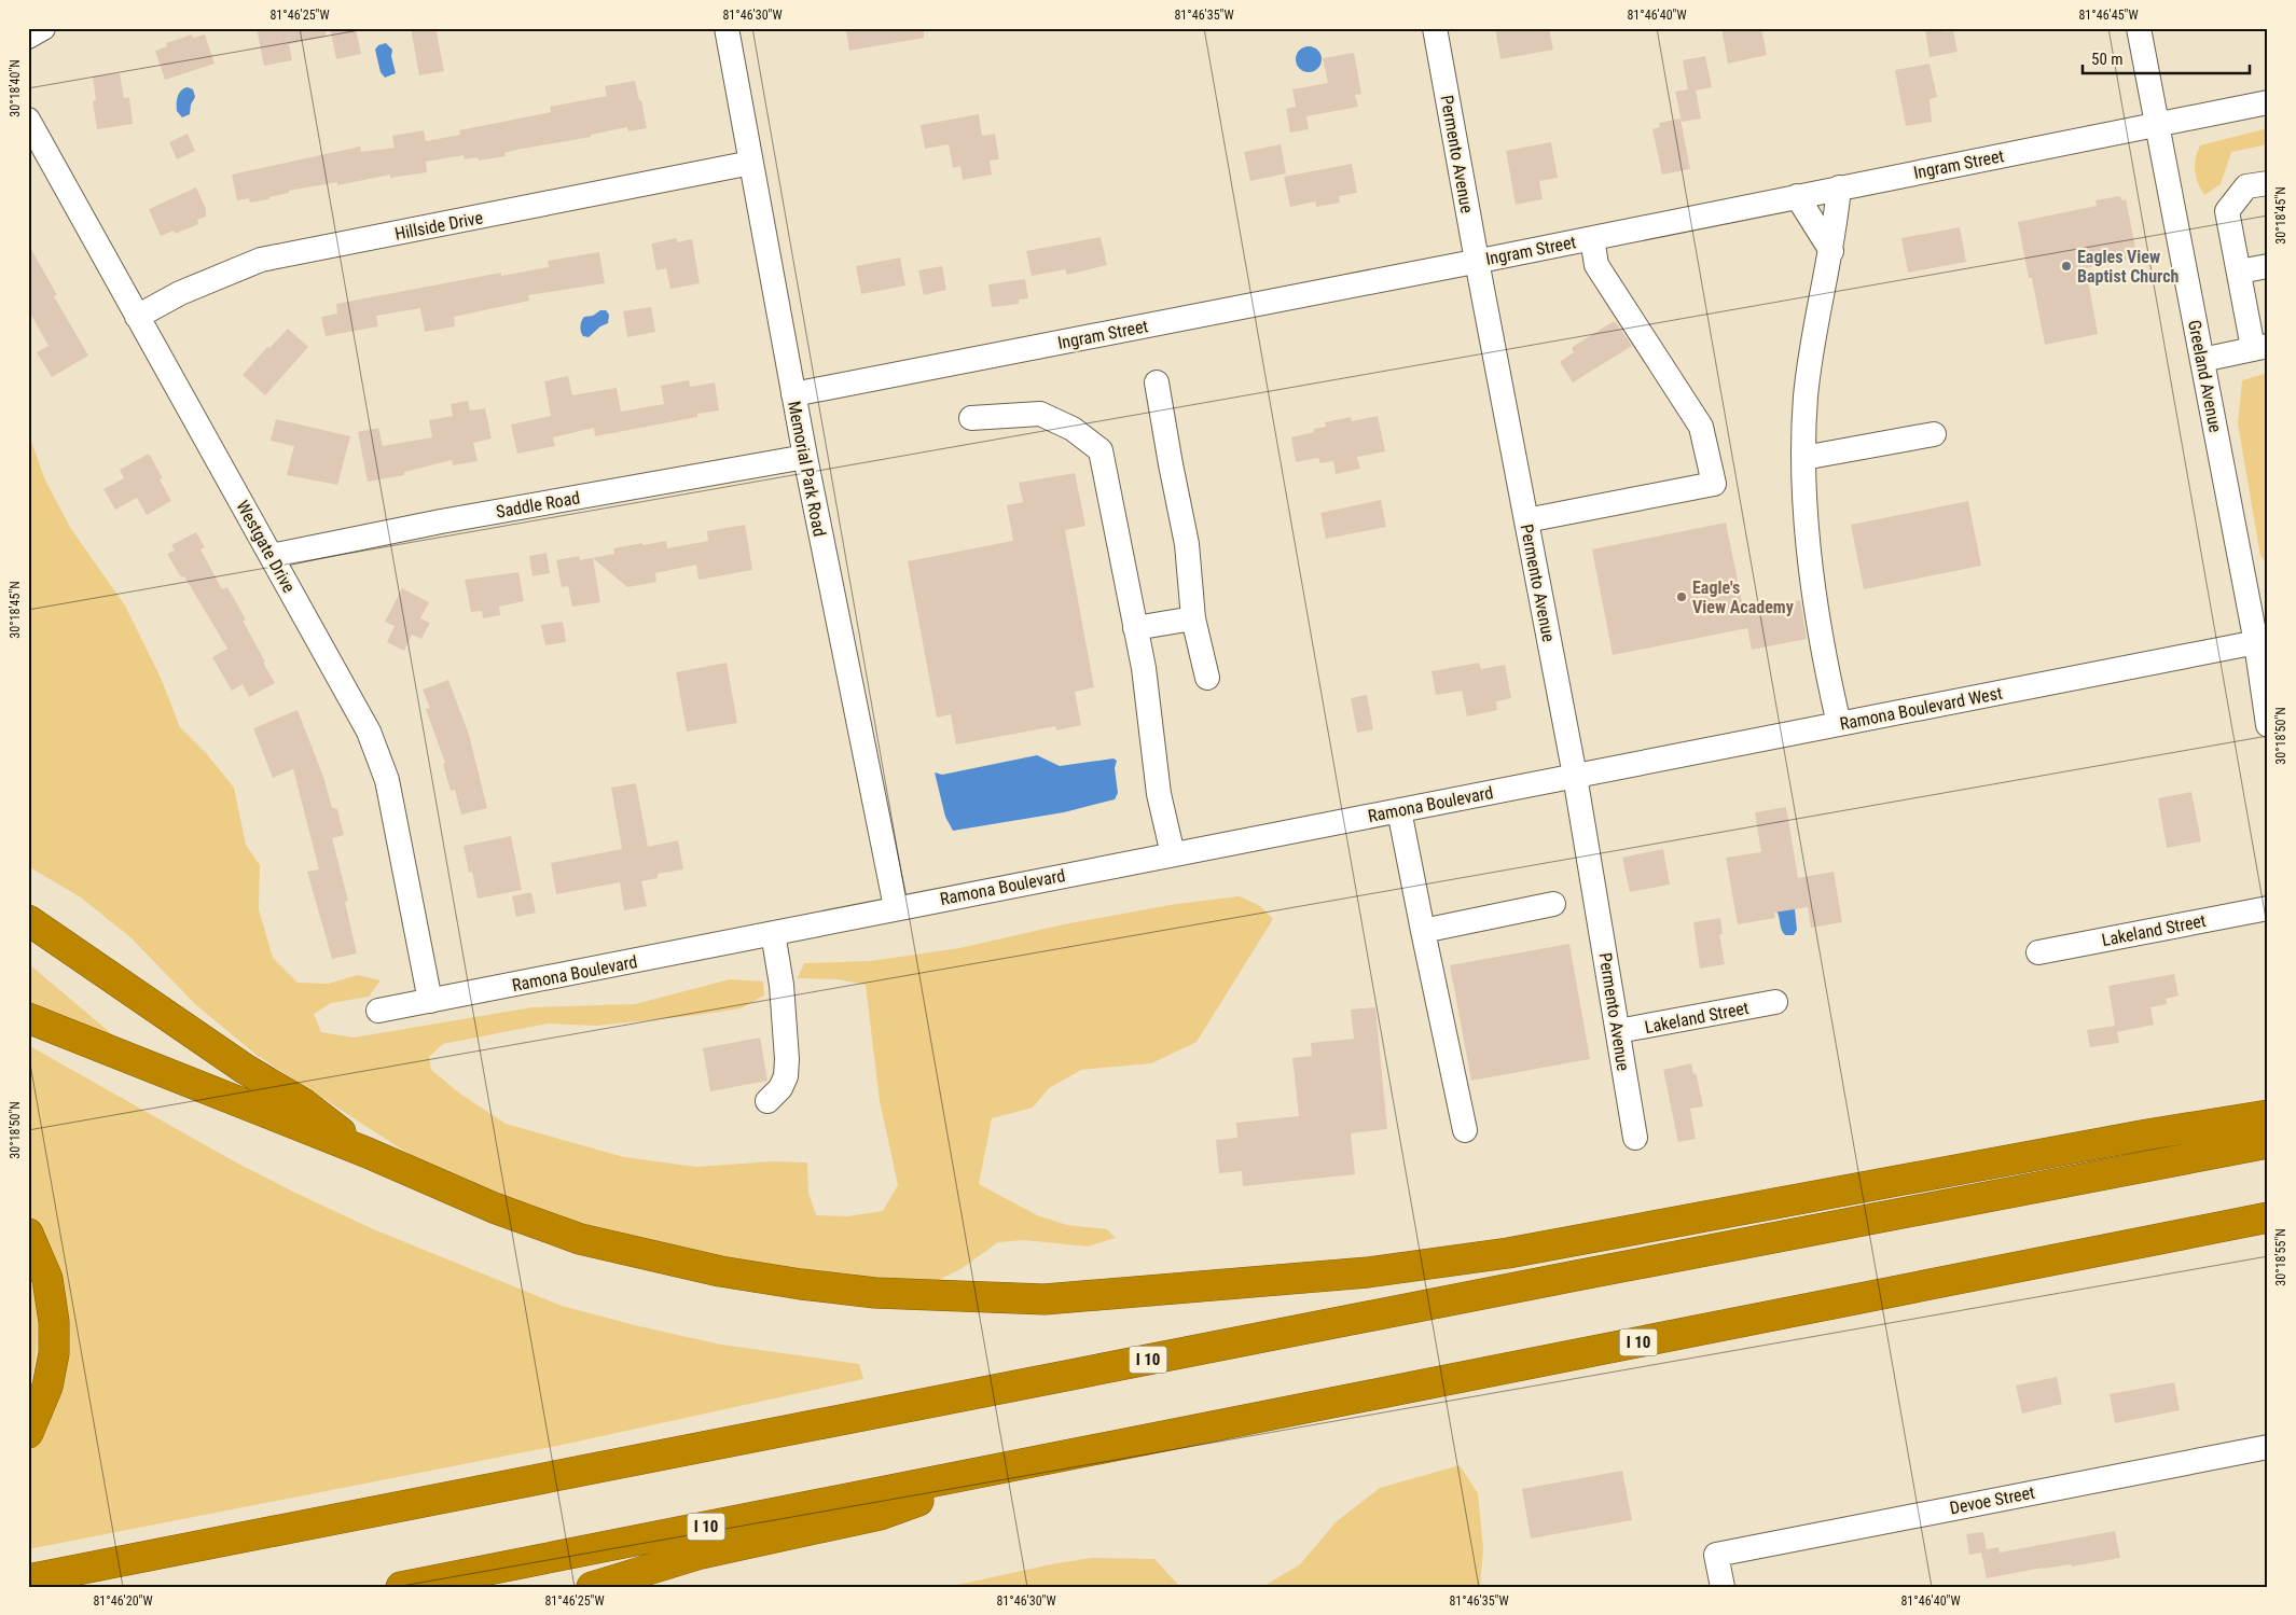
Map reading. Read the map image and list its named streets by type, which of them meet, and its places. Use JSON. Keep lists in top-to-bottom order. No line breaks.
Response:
{"streets":{"highway":["I 10"],"street":["Permento Avenue","Ingram Street","Hillside Drive","Greeland Avenue","Memorial Park Road","Saddle Road","Westgate Drive","Ramona Boulevard West","Ramona Boulevard","Lakeland Street","Devoe Street"]},"crossings":[["Permento Avenue","Ingram Street"],["Permento Avenue","Ramona Boulevard West"],["Permento Avenue","Ramona Boulevard"],["Permento Avenue","Lakeland Street"],["Ingram Street","Greeland Avenue"],["Ingram Street","Memorial Park Road"],["Hillside Drive","Memorial Park Road"],["Hillside Drive","Westgate Drive"],["Greeland Avenue","Ramona Boulevard West"],["Memorial Park Road","Saddle Road"],["Memorial Park Road","Ramona Boulevard"],["Saddle Road","Westgate Drive"],["Westgate Drive","Ramona Boulevard"],["Ramona Boulevard West","Ramona Boulevard"]],"places":["Eagles View Baptist Church","Eagle's View Academy"],"scale_bar":"50 m","coordinates":["81°46'25\"W","81°46'30\"W","81°46'35\"W","81°46'40\"W","81°46'45\"W","30°18'40\"N","30°18'45\"N","30°18'50\"N","30°18'55\"N","81°46'20\"W"]}
